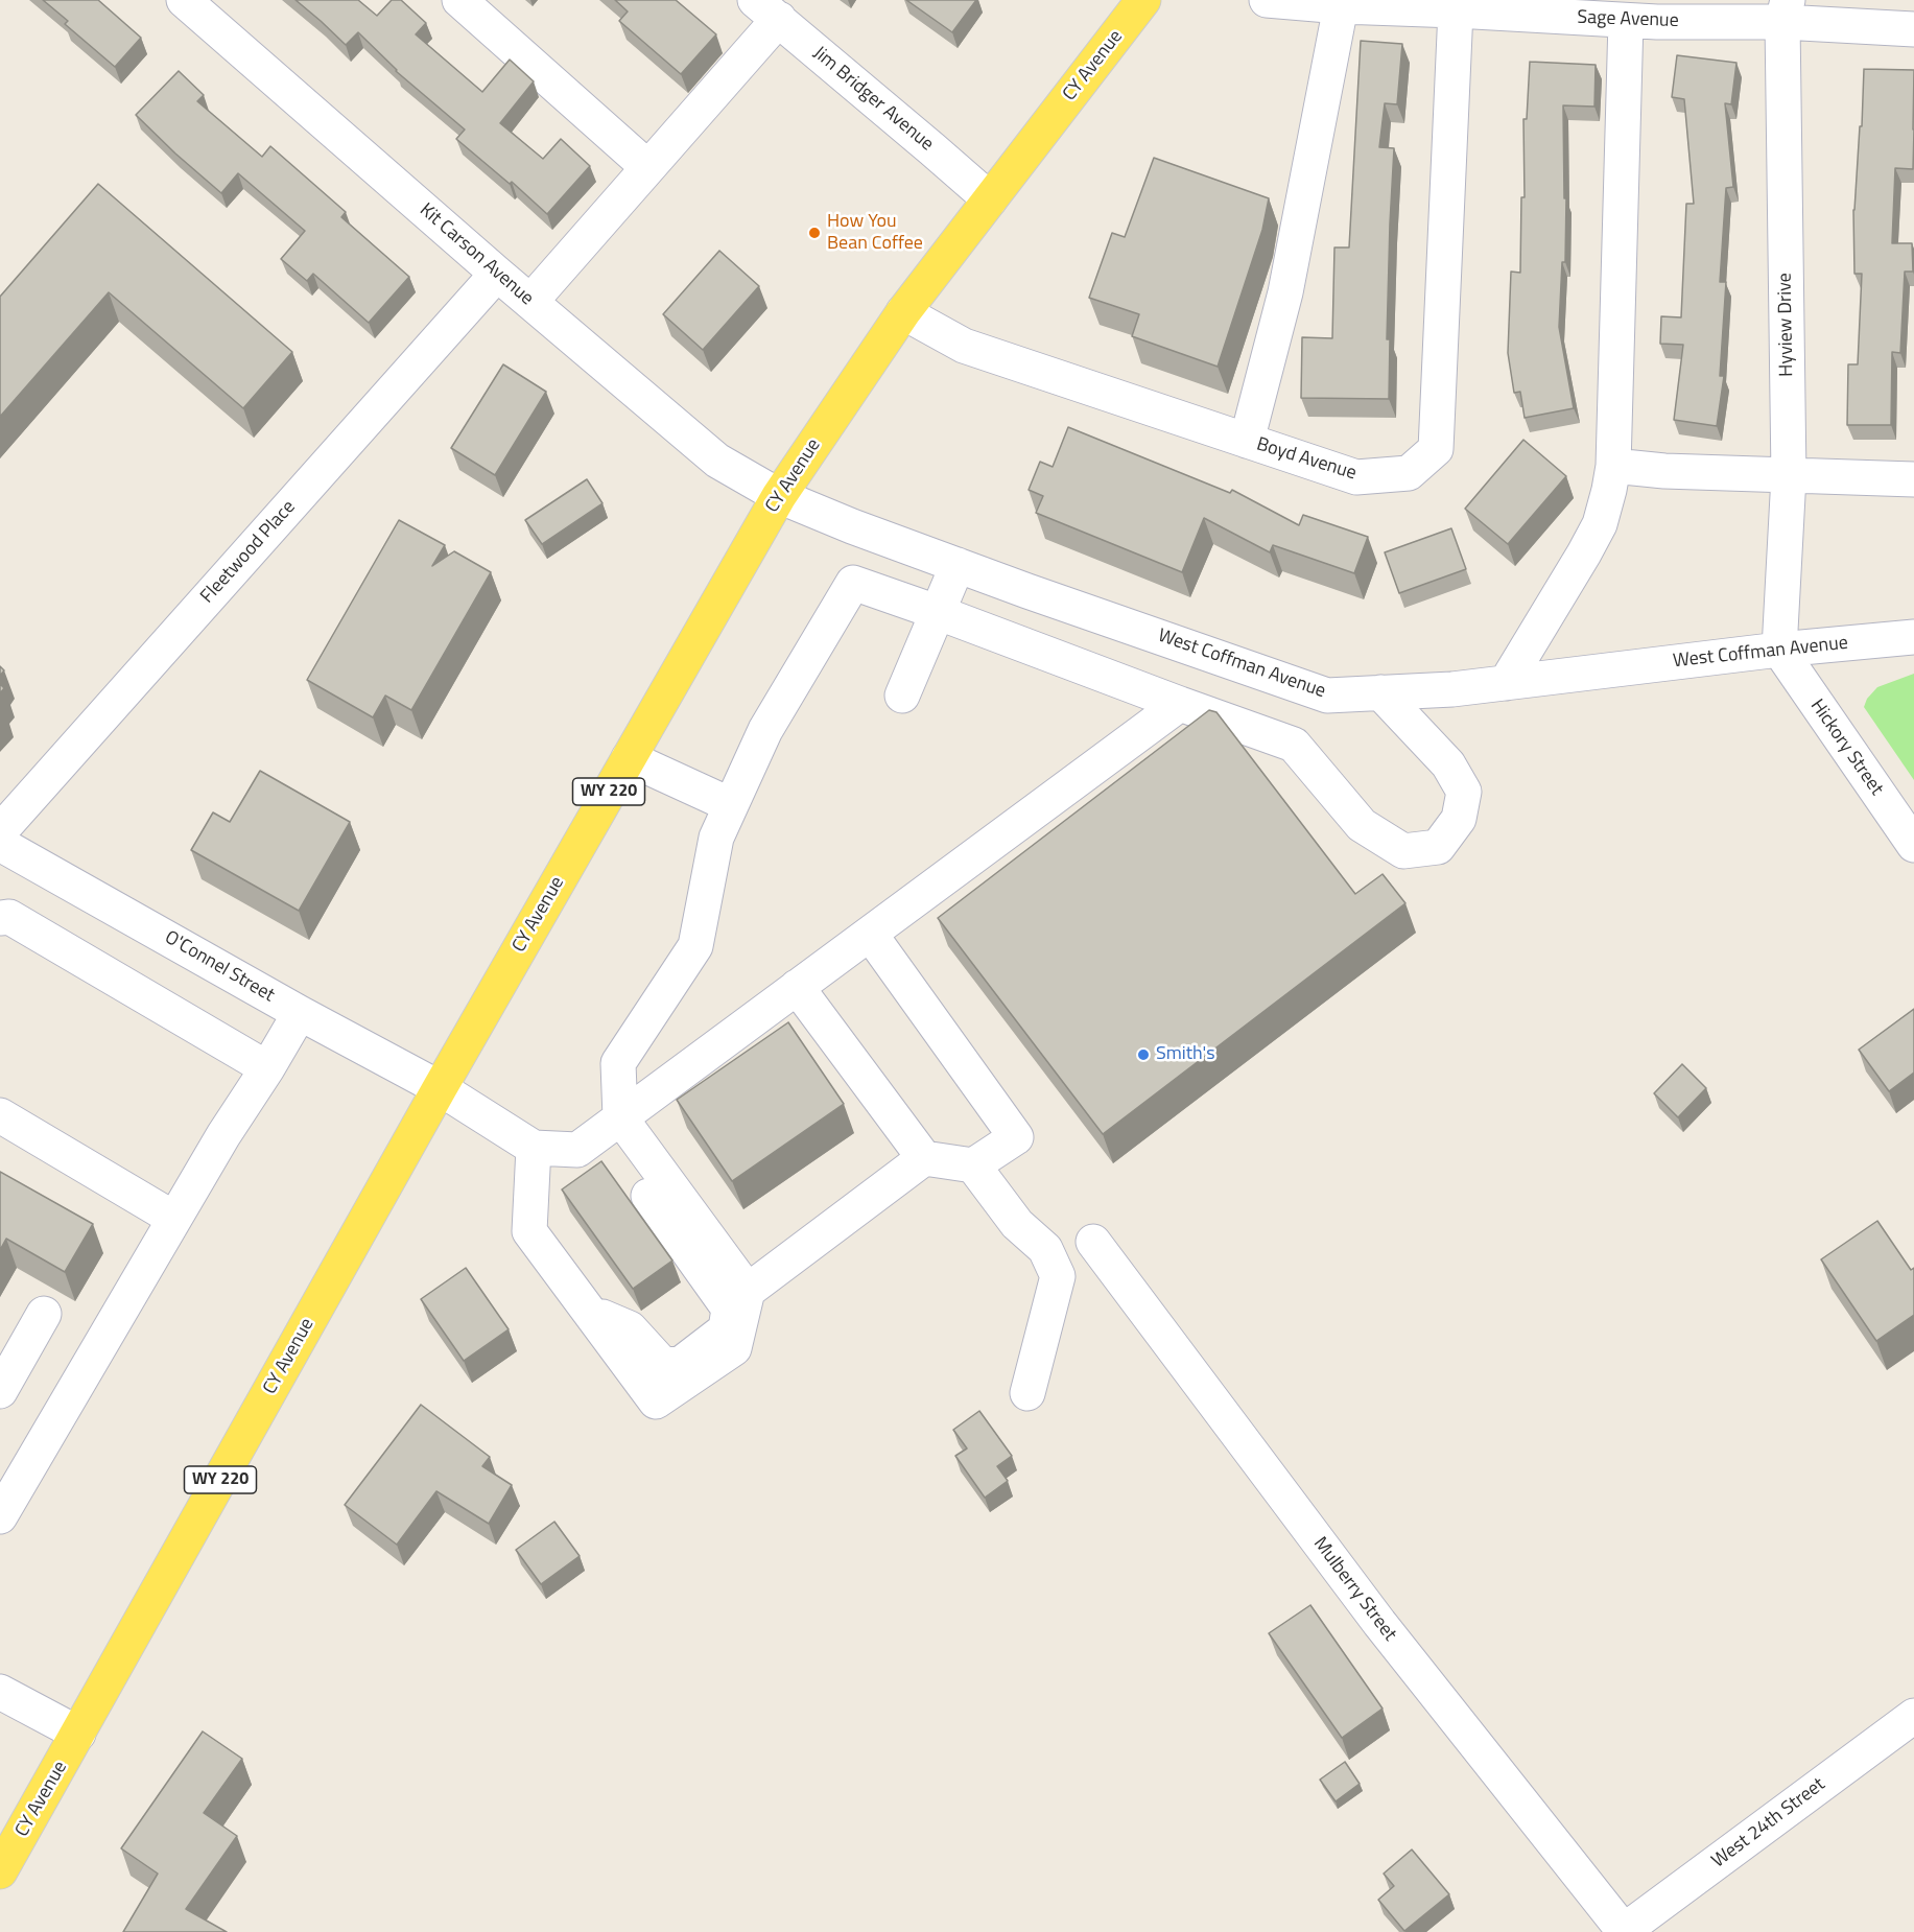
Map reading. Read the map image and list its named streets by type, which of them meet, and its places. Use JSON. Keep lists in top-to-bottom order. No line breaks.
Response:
{"streets":{"main road":["CY Avenue","WY 220"],"street":["Sage Avenue","Jim Bridger Avenue","Kit Carson Avenue","Hyview Drive","Boyd Avenue","Fleetwood Place","West Coffman Avenue","Hickory Street","O'Connel Street","Mulberry Street","West 24th Street"]},"crossings":[["Sage Avenue","Hyview Drive"],["Sage Avenue","Boyd Avenue"],["CY Avenue","Jim Bridger Avenue"],["CY Avenue","Kit Carson Avenue"],["CY Avenue","Boyd Avenue"],["CY Avenue","West Coffman Avenue"],["CY Avenue","O'Connel Street"],["Kit Carson Avenue","Fleetwood Place"],["Kit Carson Avenue","West Coffman Avenue"],["Hyview Drive","West Coffman Avenue"],["Hyview Drive","Hickory Street"],["West Coffman Avenue","Hickory Street"],["Mulberry Street","West 24th Street"]],"places":["How You Bean Coffee","Smith's"]}
